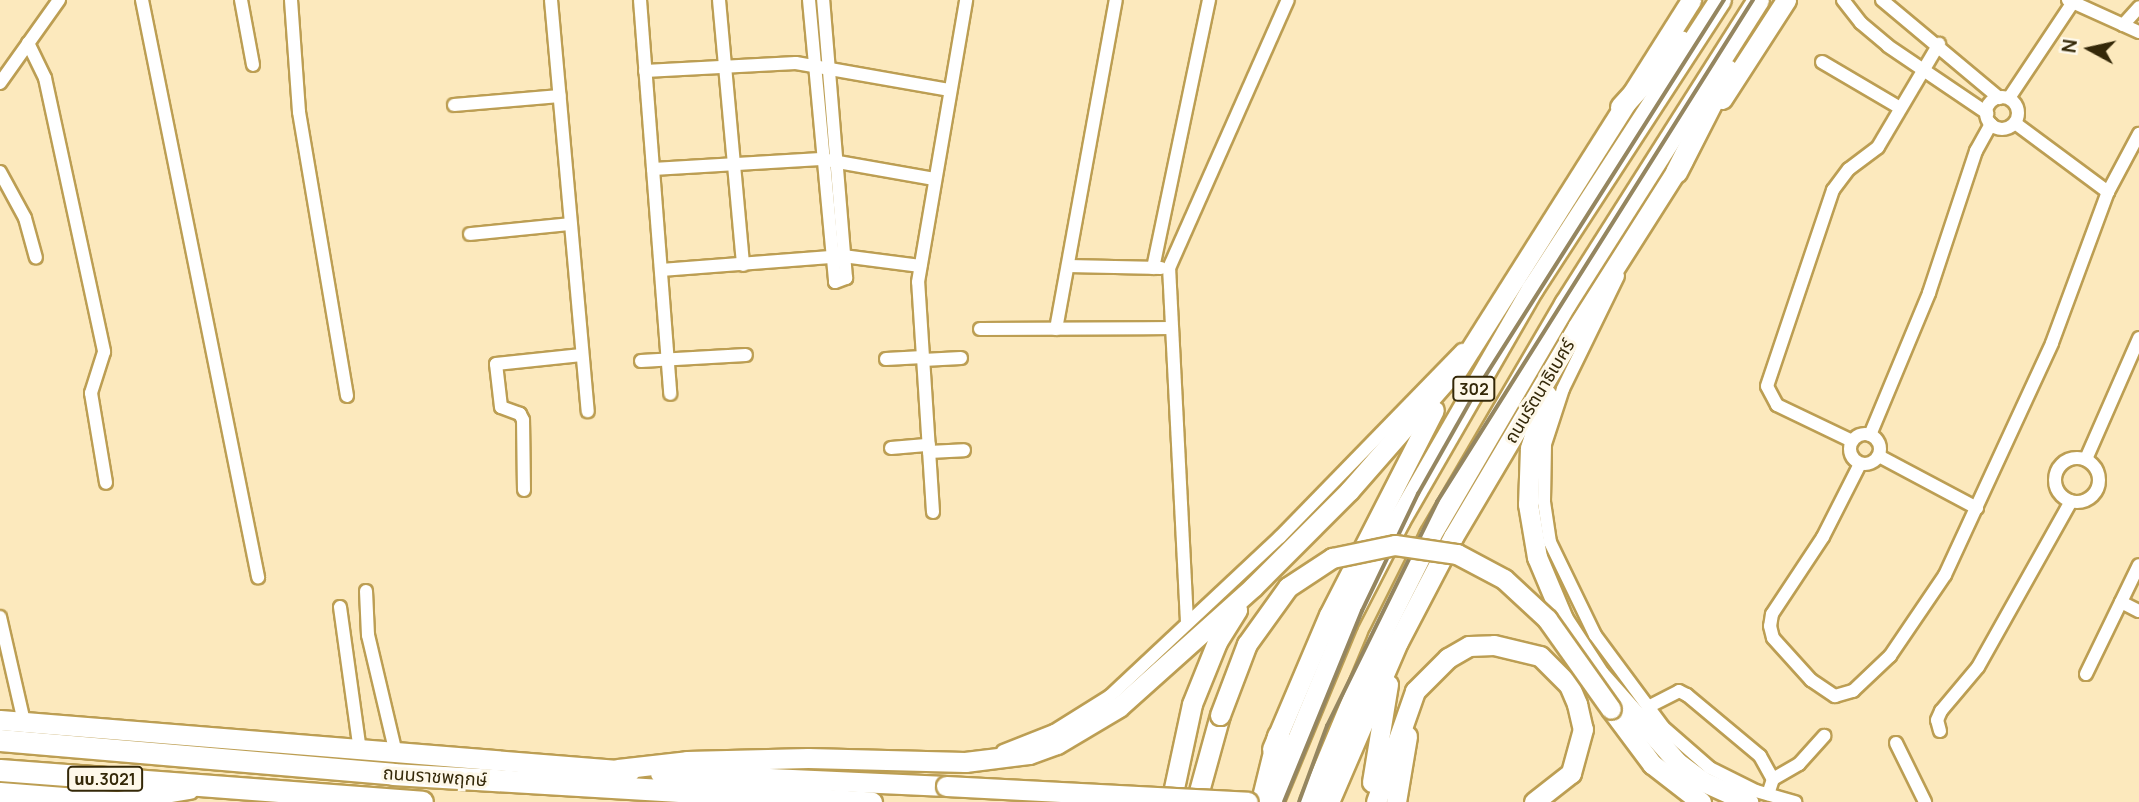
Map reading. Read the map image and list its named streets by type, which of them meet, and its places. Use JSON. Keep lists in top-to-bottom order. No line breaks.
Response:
{"streets":{"main road":["302","ถนนรัตนาธิเบศร์","ถนนราชพฤกษ์","นบ.3021"]},"north":"left"}
